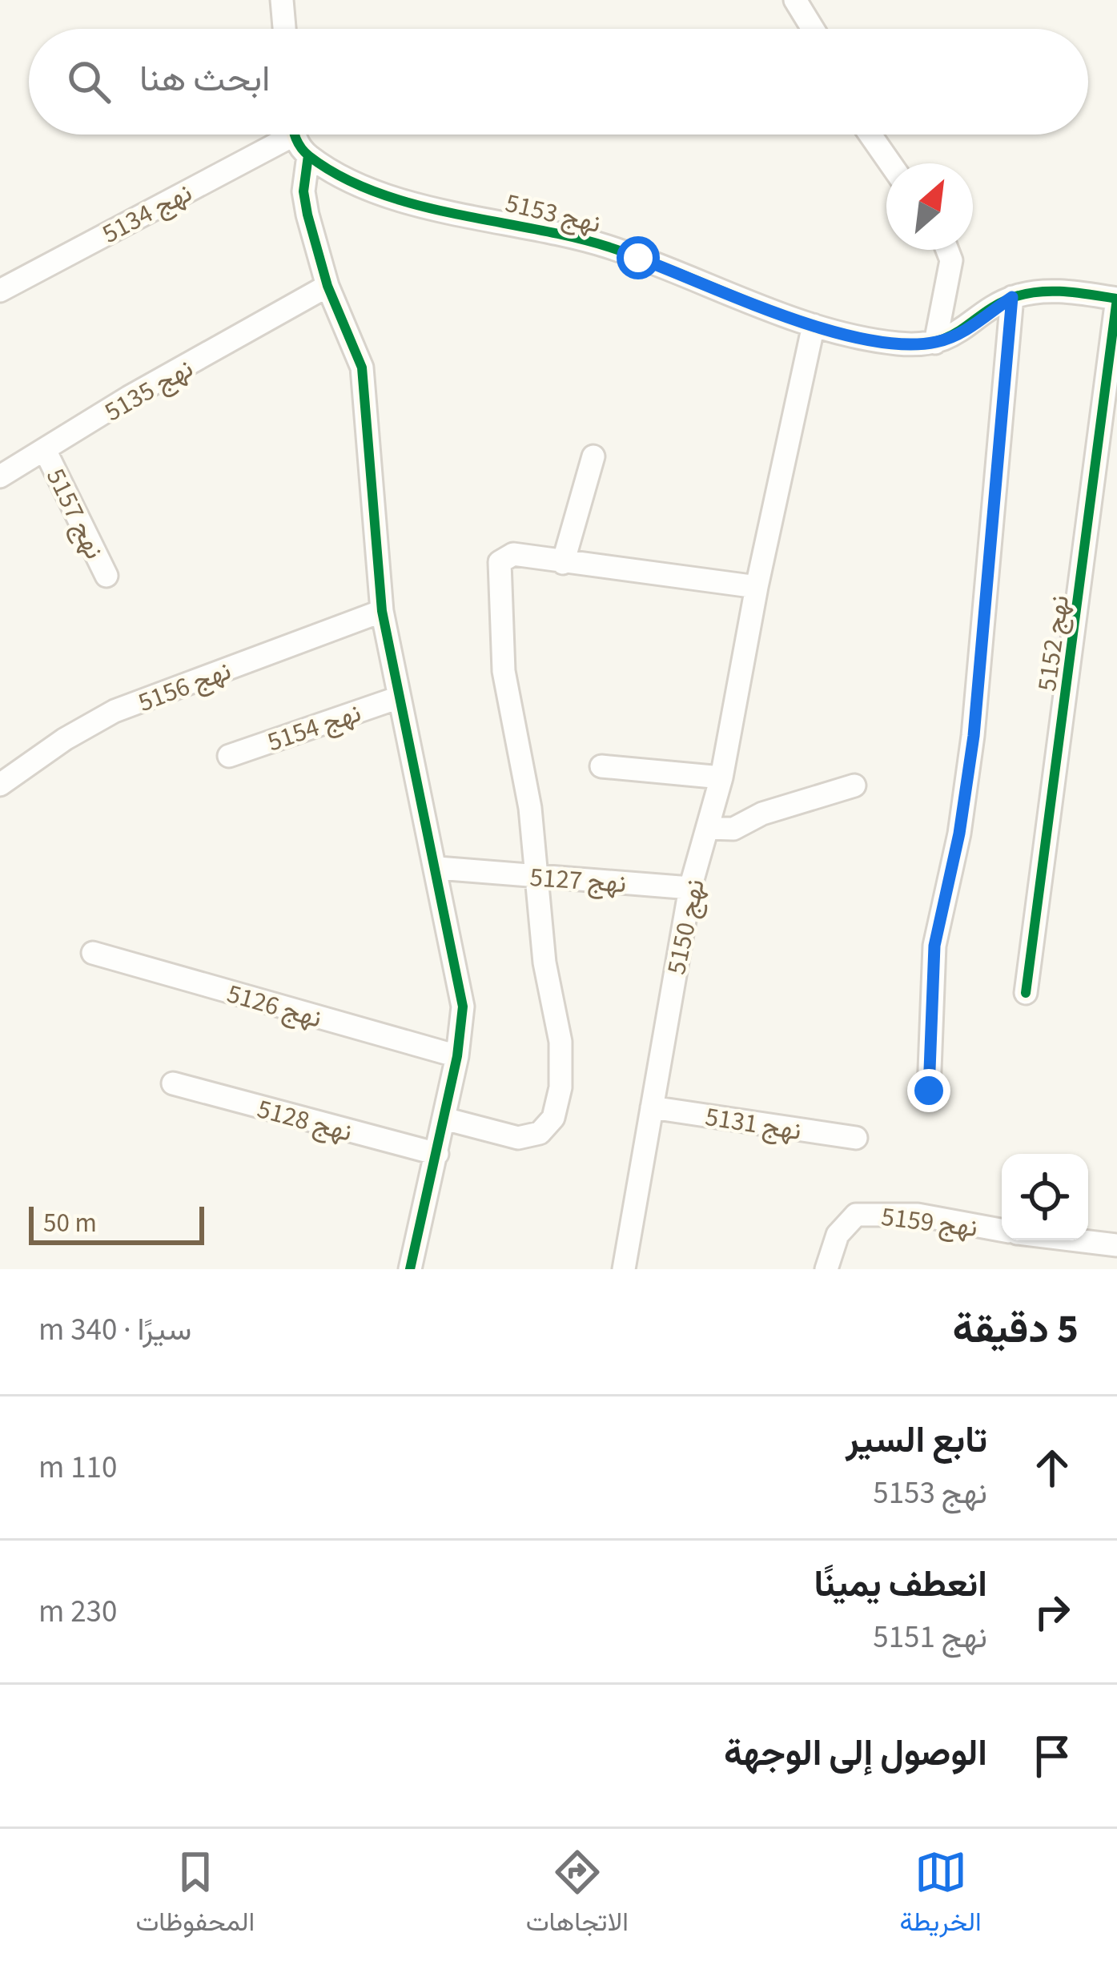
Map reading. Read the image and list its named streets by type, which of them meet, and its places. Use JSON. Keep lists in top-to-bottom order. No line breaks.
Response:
{"streets":{"street":["نهج 5134","نهج 5153","نهج 5135","نهج 5157","نهج 5152","نهج 5156","نهج 5154","نهج 5127","نهج 5150","نهج 5126","نهج 5128","نهج 5131","نهج 5159"]},"crossings":[["نهج 5153","نهج 5152"],["نهج 5153","نهج 5150"],["نهج 5135","نهج 5157"],["نهج 5127","نهج 5150"],["نهج 5150","نهج 5131"]],"scale_bar":"50 m","north":"top right","page":{"search":"ابحث هنا","scale":"50 m","heading":["5 دقيقة","سيرًا · 340 m"],"list":[["تابع السير","نهج 5153","110 m"],["انعطف يمينًا","نهج 5151","230 m"],"الوصول إلى الوجهة"],"nav":["الخريطة","الاتجاهات","المحفوظات"]}}
